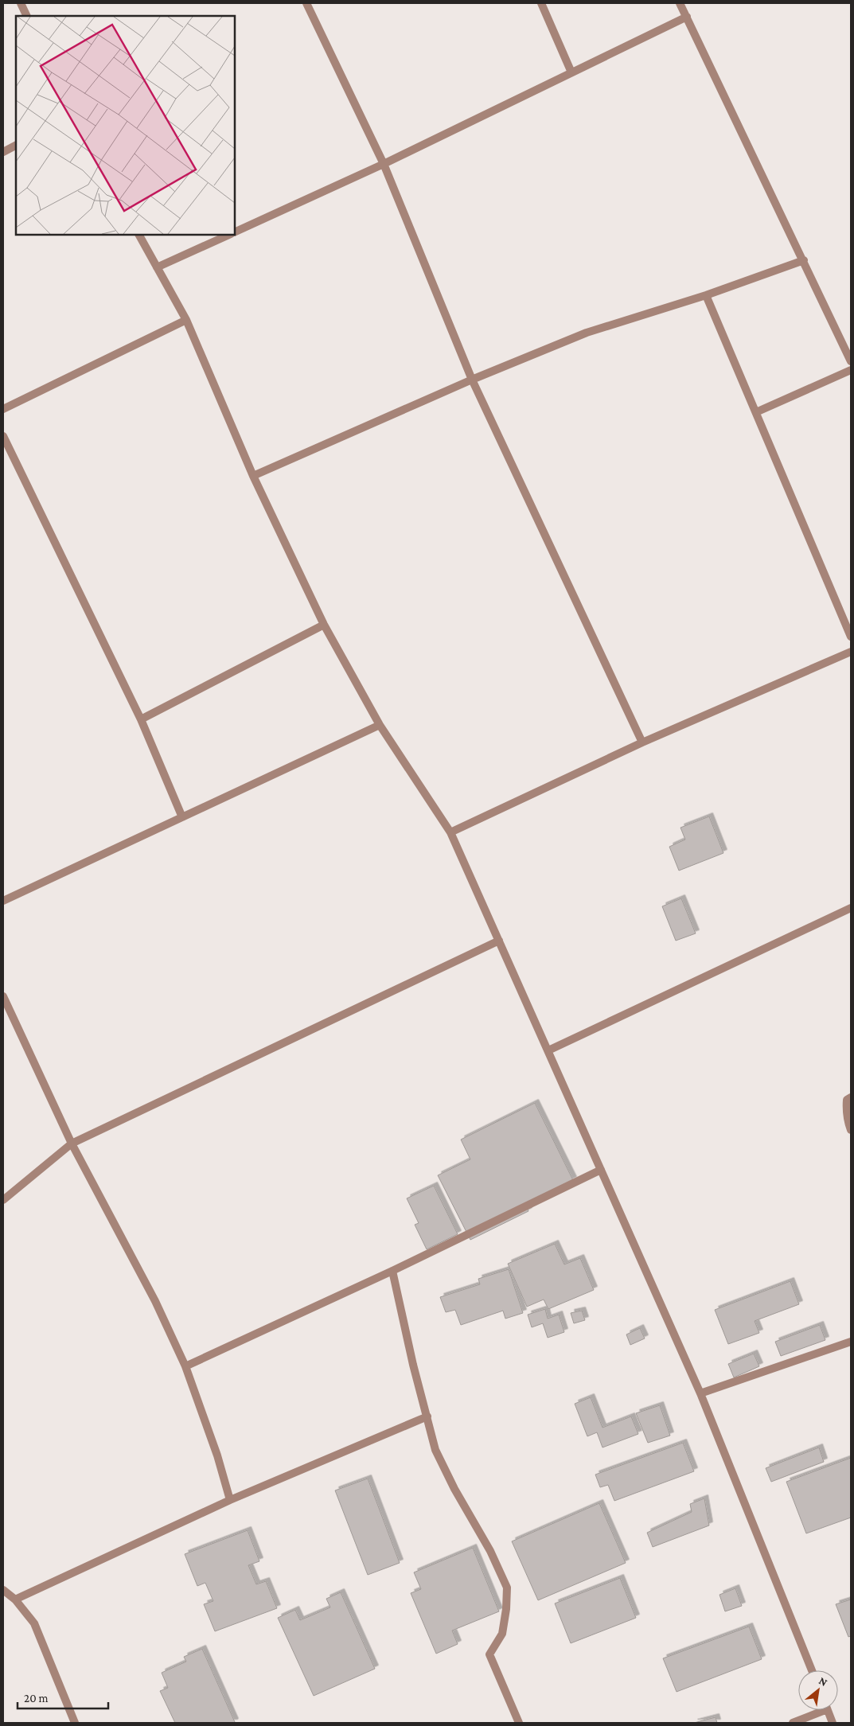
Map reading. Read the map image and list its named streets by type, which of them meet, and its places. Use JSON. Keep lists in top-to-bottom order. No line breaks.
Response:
{"scale_bar":"20 m","north":"top right"}
